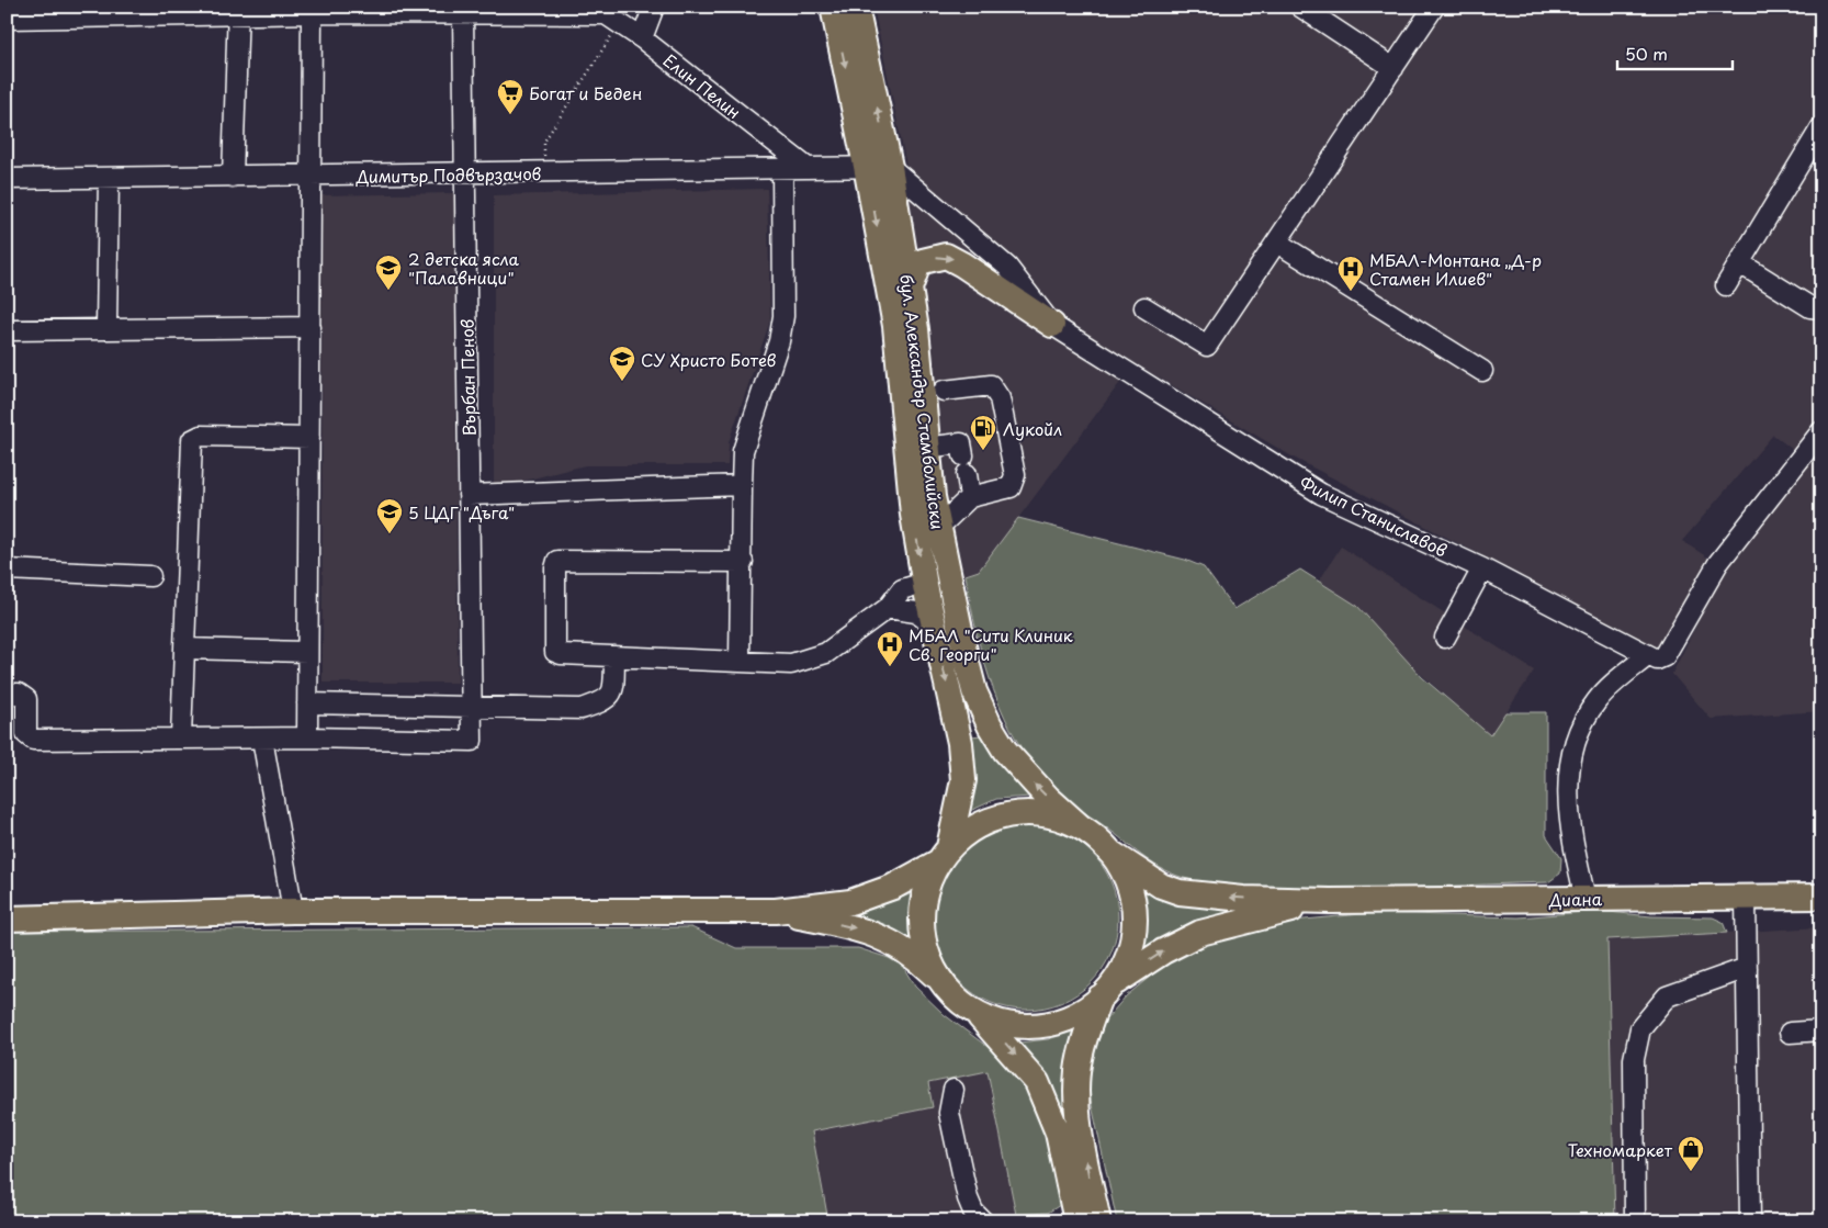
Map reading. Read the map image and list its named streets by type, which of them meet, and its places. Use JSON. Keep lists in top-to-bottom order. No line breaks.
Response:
{"streets":{"main road":["бул. Александър Стамболийски","Диана"],"street":["Елин Пелин","Димитър Подвързачов","Върбан Пенов","Филип Станиславов"]},"crossings":[["Елин Пелин","Димитър Подвързачов"],["Димитър Подвързачов","Върбан Пенов"],["Димитър Подвързачов","бул. Александър Стамболийски"],["Димитър Подвързачов","Филип Станиславов"],["бул. Александър Стамболийски","Филип Станиславов"]],"places":{"supermarket":["Богат и Беден"],"school or university":["2 детска ясла \"Палавници\"","СУ Христо Ботев","5 ЦДГ \"Дъга\""],"hospital":["МБАЛ-Монтана „Д-р Стамен Илиев\"","МБАЛ \"Сити Клиник Св. Георги\""],"fuel station":["Лукойл"],"shop":["Техномаркет"]},"scale_bar":"50 m"}
